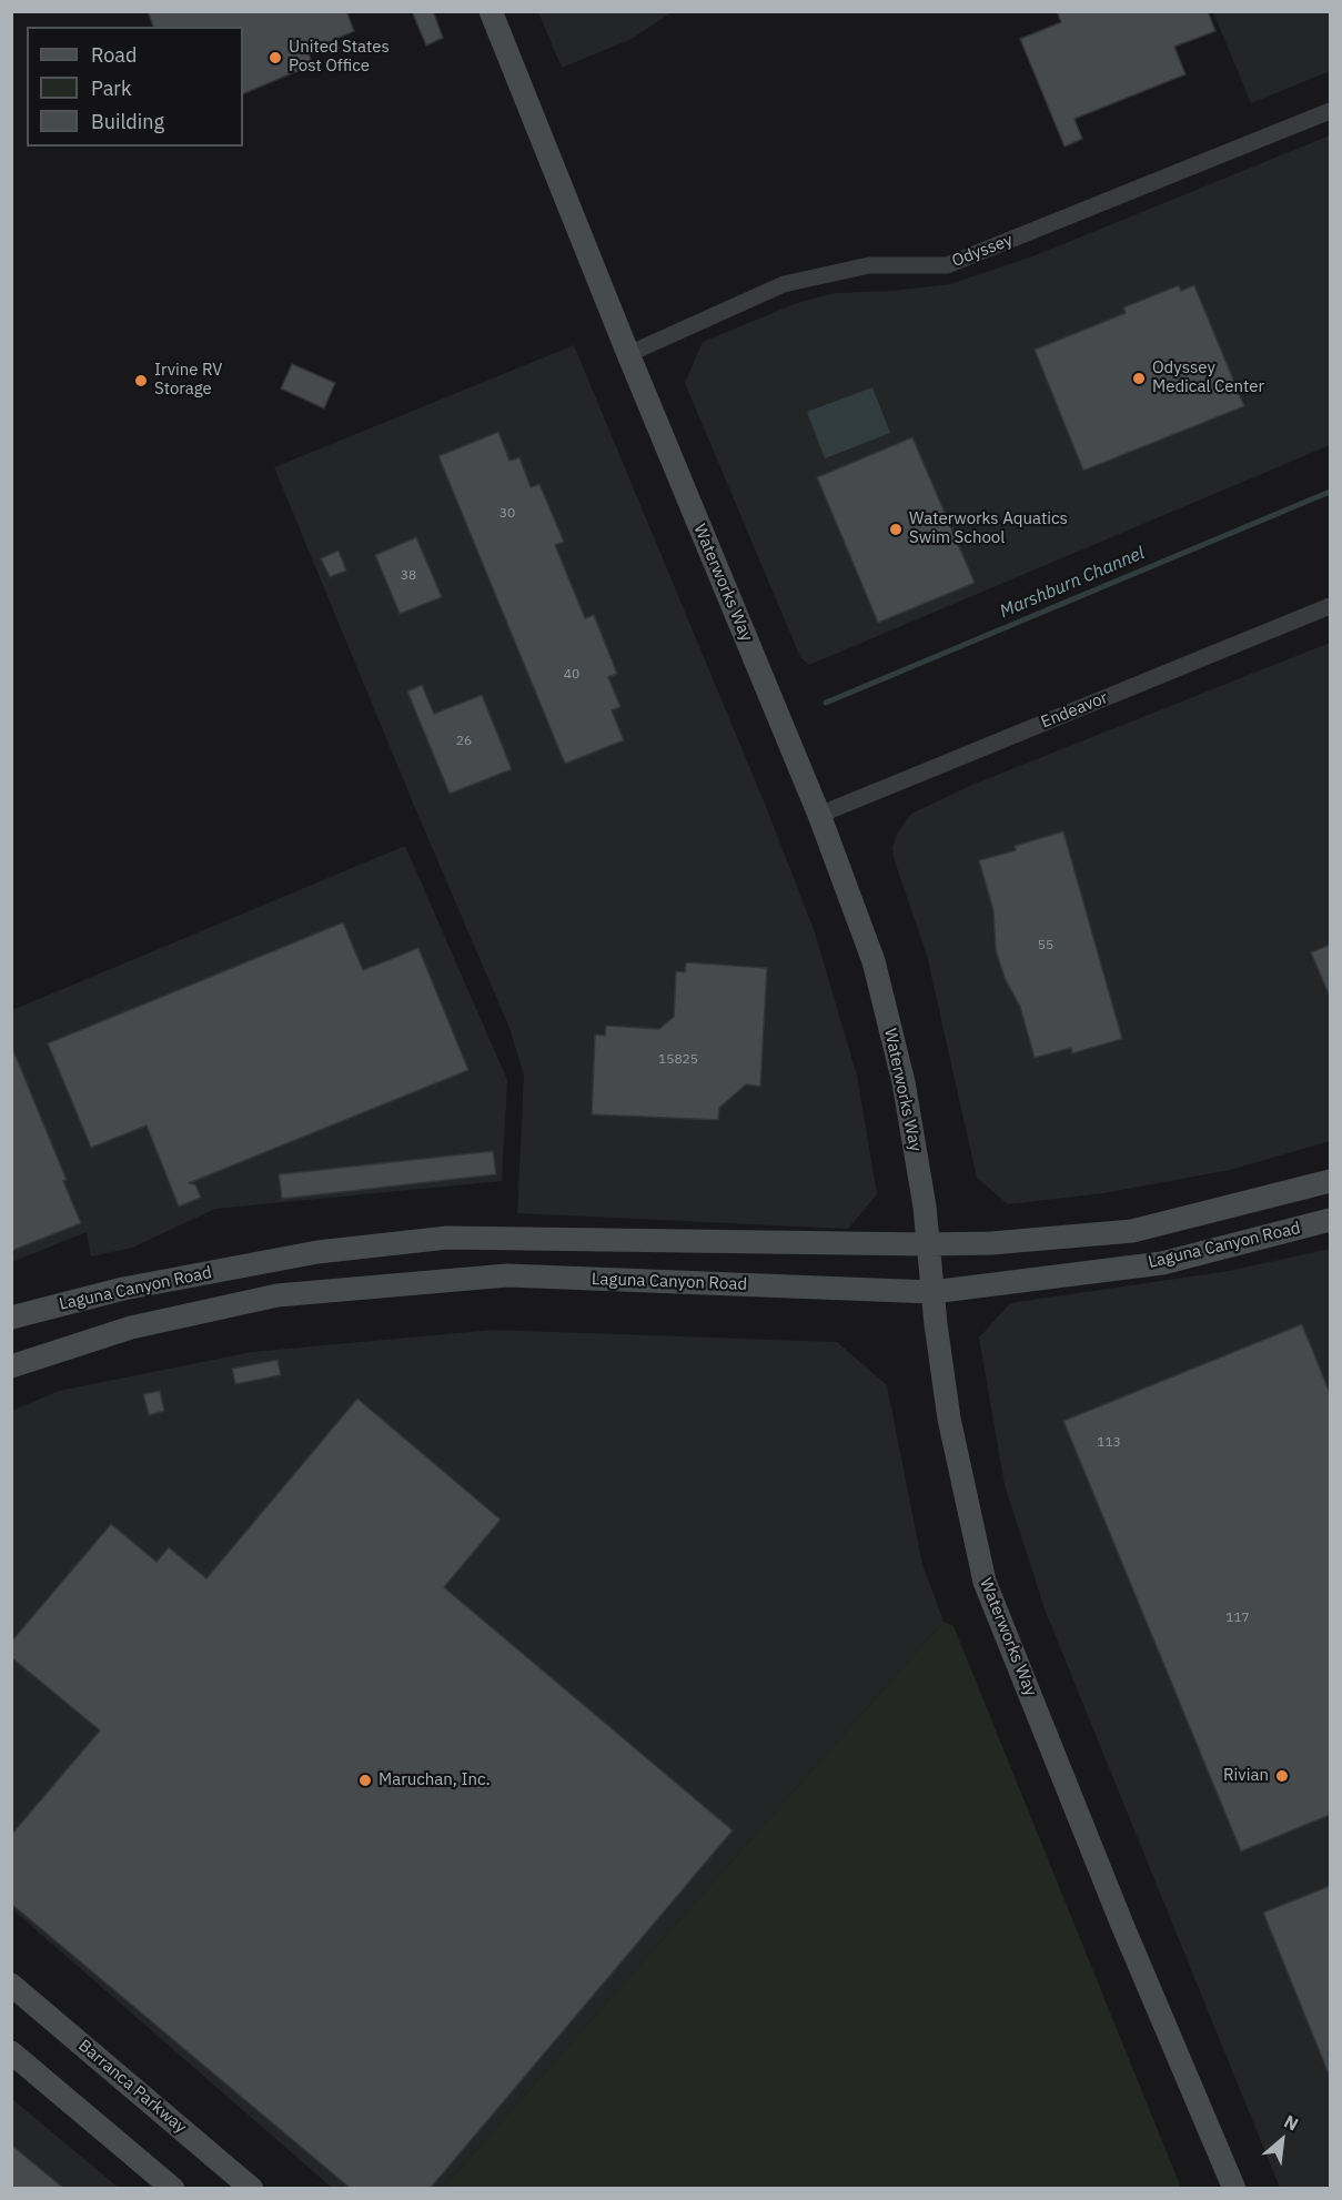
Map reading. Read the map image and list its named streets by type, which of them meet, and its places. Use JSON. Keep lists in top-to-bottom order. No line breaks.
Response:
{"streets":{"main road":["Waterworks Way","Laguna Canyon Road","Barranca Parkway"],"street":["Odyssey","Endeavor"]},"crossings":[["Odyssey","Waterworks Way"],["Waterworks Way","Endeavor"],["Waterworks Way","Laguna Canyon Road"]],"water":["Marshburn Channel"],"places":["United States Post Office","Odyssey Medical Center","Irvine RV Storage","Waterworks Aquatics Swim School","Rivian","Maruchan, Inc."],"house_numbers":["30","38","40","26","55","15825","113","117"],"legend":["Road","Park","Building"],"north":"top right"}
